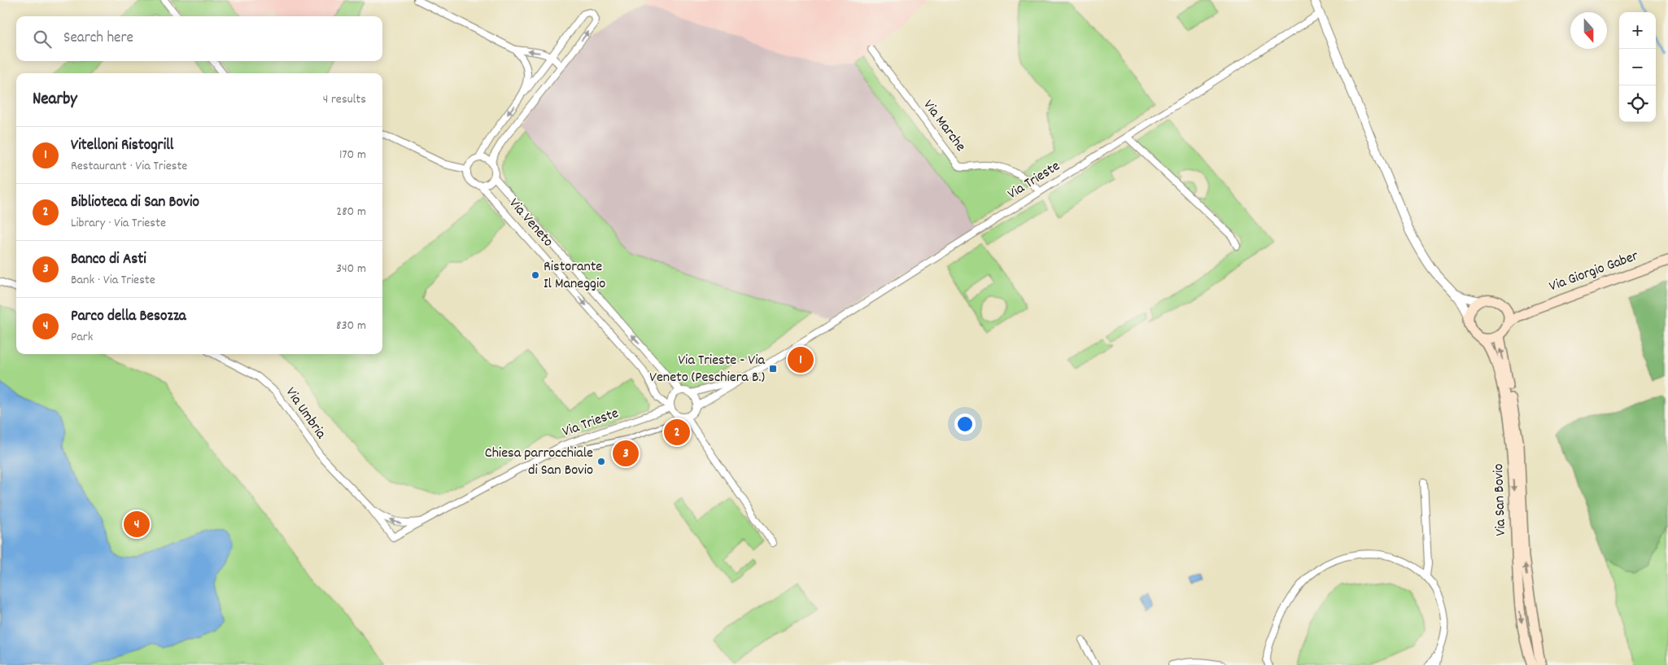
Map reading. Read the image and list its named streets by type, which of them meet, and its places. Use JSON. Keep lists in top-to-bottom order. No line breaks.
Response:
{"streets":{"main road":["Via Giorgio Gaber","Via San Bovio"],"street":["Via Marche","Via Trieste","Via Veneto","Via Umbria"]},"crossings":[["Via Marche","Via Trieste"],["Via Trieste","Via Veneto"],["Via Trieste","Via Umbria"],["Via Giorgio Gaber","Via San Bovio"]],"places":{"other":["Ristorante Il Maneggio","Chiesa parrocchiale di San Bovio"],"transit":["Via Trieste - Via Veneto (Peschiera B.)"]},"north":"bottom","page":{"map_buttons":["+","−"],"search":"Search here","heading":["Nearby","4 results"],"list":[{"mark":"1","name":"Vitelloni Ristogrill","note":"Restaurant · Via Trieste","value":"170 m"},{"mark":"2","name":"Biblioteca di San Bovio","note":"Library · Via Trieste","value":"280 m"},{"mark":"3","name":"Banco di Asti","note":"Bank · Via Trieste","value":"340 m"},{"mark":"4","name":"Parco della Besozza","note":"Park","value":"830 m"}],"pins":["1","2","3","4"]}}
